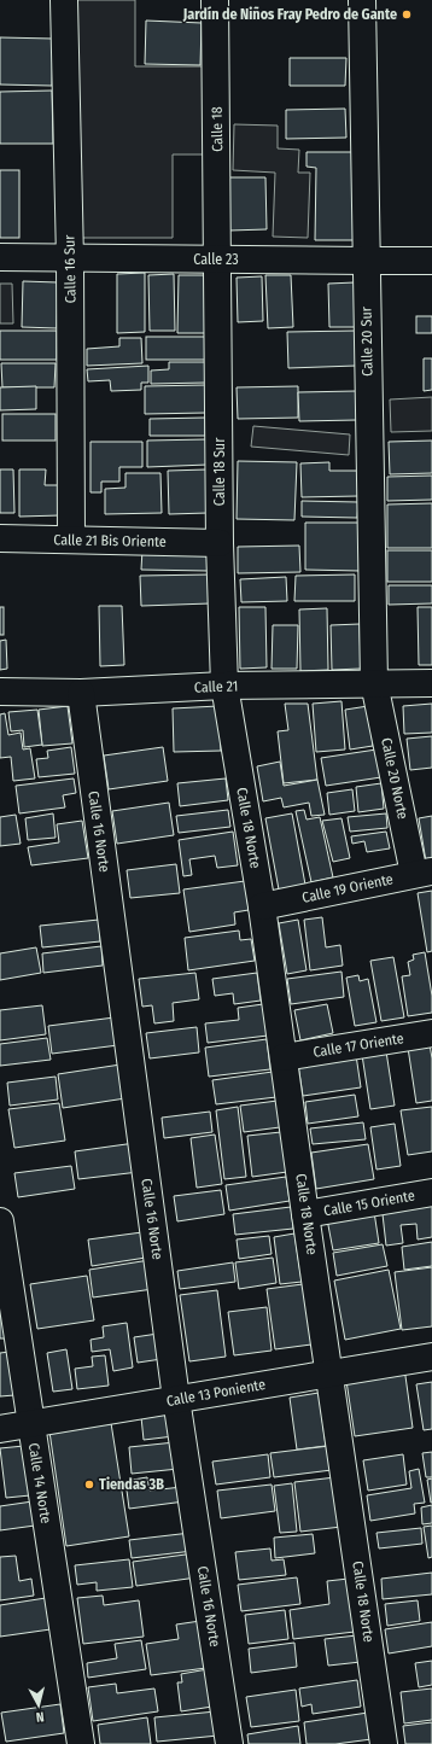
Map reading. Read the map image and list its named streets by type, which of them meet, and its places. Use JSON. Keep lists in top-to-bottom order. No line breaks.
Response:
{"streets":{"street":["Calle 18","Calle 23","Calle 16 Sur","Calle 20 Sur","Calle 18 Sur","Calle 21 Bis Oriente","Calle 21","Calle 20 Norte","Calle 18 Norte","Calle 16 Norte","Calle 19 Oriente","Calle 17 Oriente","Calle 15 Oriente","Calle 13 Poniente","Calle 14 Norte"]},"crossings":[["Calle 18","Calle 23"],["Calle 18","Calle 18 Sur"],["Calle 23","Calle 16 Sur"],["Calle 23","Calle 20 Sur"],["Calle 23","Calle 18 Sur"],["Calle 16 Sur","Calle 21 Bis Oriente"],["Calle 20 Sur","Calle 21"],["Calle 20 Sur","Calle 20 Norte"],["Calle 18 Sur","Calle 21 Bis Oriente"],["Calle 18 Sur","Calle 21"],["Calle 18 Sur","Calle 18 Norte"],["Calle 21","Calle 20 Norte"],["Calle 21","Calle 18 Norte"],["Calle 21","Calle 16 Norte"],["Calle 20 Norte","Calle 19 Oriente"],["Calle 18 Norte","Calle 19 Oriente"],["Calle 18 Norte","Calle 17 Oriente"],["Calle 18 Norte","Calle 15 Oriente"],["Calle 18 Norte","Calle 13 Poniente"],["Calle 16 Norte","Calle 13 Poniente"],["Calle 13 Poniente","Calle 14 Norte"]],"places":["Jardín de Niños Fray Pedro de Gante","Tiendas 3B"],"north":"bottom"}
